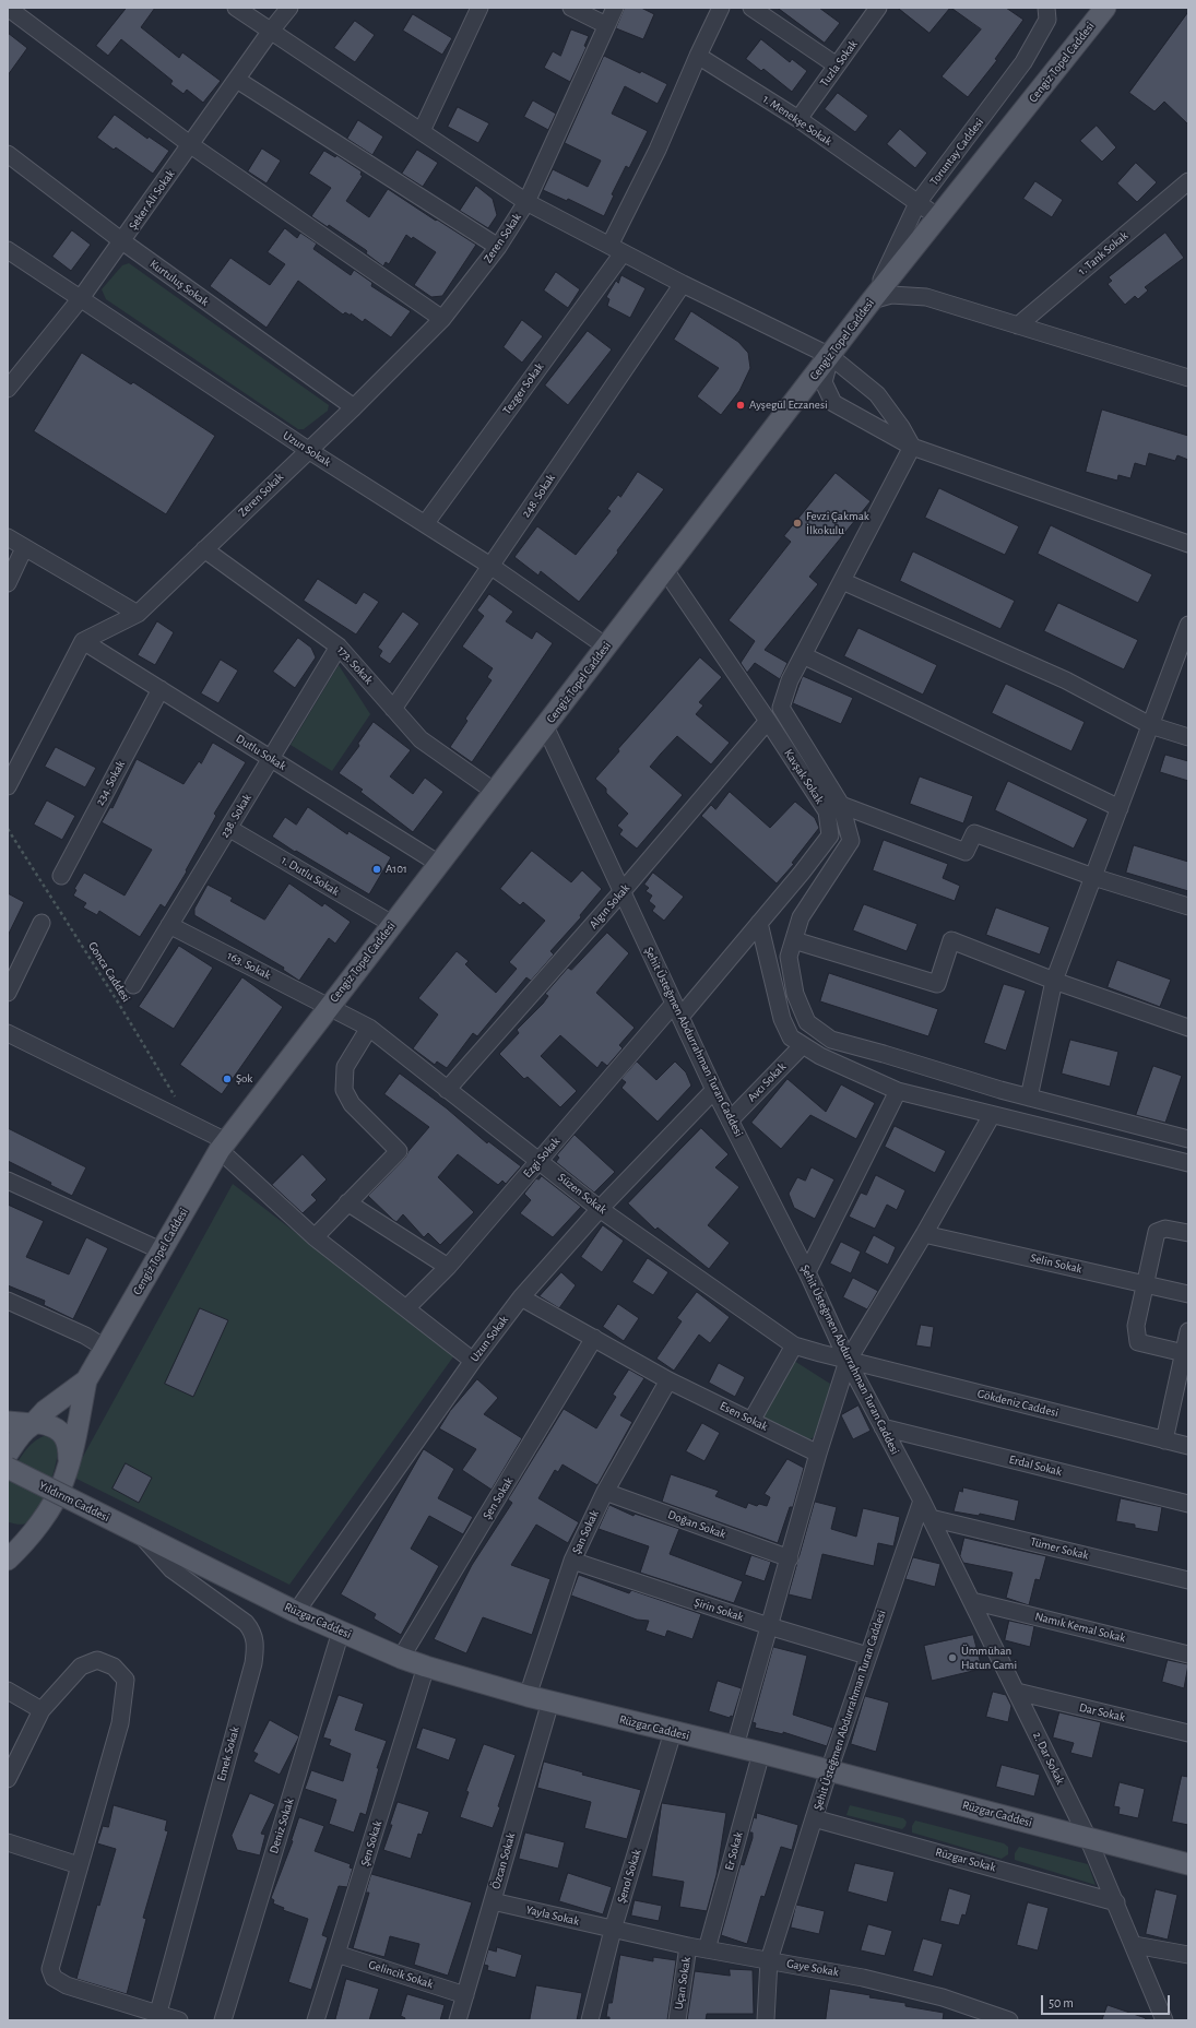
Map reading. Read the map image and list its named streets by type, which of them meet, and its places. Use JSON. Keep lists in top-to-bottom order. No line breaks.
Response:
{"streets":{"main road":["Cengiz Topel Caddesi","Yıldırım Caddesi","Rüzgar Caddesi"],"street":["Tuzla Sokak","1. Menekşe Sokak","Toruntay Caddesi","Şeker Ali Sokak","Zeren Sokak","1. Tank Sokak","Kurtuluş Sokak","Tezger Sokak","Uzun Sokak","248. Sokak","173. Sokak","Dutlu Sokak","Kavşak Sokak","234. Sokak","238. Sokak","1. Dutlu Sokak","Algın Sokak","163. Sokak","Şehit Üsteğmen Abdurrahman Turan Caddesi","Avcı Sokak","Ezgi Sokak","Süzen Sokak","Selin Sokak","Gökdeniz Caddesi","Esen Sokak","Erdal Sokak","Şen Sokak","Doğan Sokak","Şan Sokak","Tümer Sokak","Şirin Sokak","Namık Kemal Sokak","Dar Sokak","Emek Sokak","2. Dar Sokak","Deniz Sokak","Er Sokak","Rüzgar Sokak","Özcan Sokak","Şenol Sokak","Yayla Sokak","Gaye Sokak","Gelincik Sokak","Uçan Sokak"],"path":["Gonca Caddesi"]},"crossings":[["Cengiz Topel Caddesi","1. Menekşe Sokak"],["Cengiz Topel Caddesi","Toruntay Caddesi"],["Cengiz Topel Caddesi","Uzun Sokak"],["Cengiz Topel Caddesi","173. Sokak"],["Cengiz Topel Caddesi","Dutlu Sokak"],["Cengiz Topel Caddesi","Kavşak Sokak"],["Cengiz Topel Caddesi","1. Dutlu Sokak"],["Cengiz Topel Caddesi","163. Sokak"],["Cengiz Topel Caddesi","Şehit Üsteğmen Abdurrahman Turan Caddesi"],["Cengiz Topel Caddesi","Süzen Sokak"],["Tuzla Sokak","1. Menekşe Sokak"],["1. Menekşe Sokak","Toruntay Caddesi"],["1. Menekşe Sokak","Tezger Sokak"],["Şeker Ali Sokak","Kurtuluş Sokak"],["Şeker Ali Sokak","Uzun Sokak"],["Zeren Sokak","Kurtuluş Sokak"],["Zeren Sokak","Uzun Sokak"],["Zeren Sokak","173. Sokak"],["Zeren Sokak","Dutlu Sokak"],["Tezger Sokak","Uzun Sokak"],["Uzun Sokak","248. Sokak"],["Uzun Sokak","Şehit Üsteğmen Abdurrahman Turan Caddesi"],["Uzun Sokak","Süzen Sokak"],["Uzun Sokak","Esen Sokak"],["Uzun Sokak","Rüzgar Caddesi"],["248. Sokak","173. Sokak"],["173. Sokak","238. Sokak"],["Dutlu Sokak","234. Sokak"],["Dutlu Sokak","238. Sokak"],["Kavşak Sokak","Algın Sokak"],["Kavşak Sokak","Şehit Üsteğmen Abdurrahman Turan Caddesi"],["Kavşak Sokak","Ezgi Sokak"],["238. Sokak","1. Dutlu Sokak"],["238. Sokak","163. Sokak"],["Algın Sokak","Şehit Üsteğmen Abdurrahman Turan Caddesi"],["Algın Sokak","Süzen Sokak"],["163. Sokak","Süzen Sokak"],["Şehit Üsteğmen Abdurrahman Turan Caddesi","Avcı Sokak"],["Şehit Üsteğmen Abdurrahman Turan Caddesi","Ezgi Sokak"],["Şehit Üsteğmen Abdurrahman Turan Caddesi","Süzen Sokak"],["Şehit Üsteğmen Abdurrahman Turan Caddesi","Gökdeniz Caddesi"],["Şehit Üsteğmen Abdurrahman Turan Caddesi","Erdal Sokak"],["Şehit Üsteğmen Abdurrahman Turan Caddesi","Şirin Sokak"],["Şehit Üsteğmen Abdurrahman Turan Caddesi","Rüzgar Caddesi"],["Şehit Üsteğmen Abdurrahman Turan Caddesi","2. Dar Sokak"],["Şehit Üsteğmen Abdurrahman Turan Caddesi","Rüzgar Sokak"],["Şehit Üsteğmen Abdurrahman Turan Caddesi","Gaye Sokak"],["Ezgi Sokak","Süzen Sokak"],["Süzen Sokak","Gökdeniz Caddesi"],["Esen Sokak","Şen Sokak"],["Esen Sokak","Şan Sokak"],["Şen Sokak","Rüzgar Caddesi"],["Şen Sokak","Gelincik Sokak"],["Yıldırım Caddesi","Rüzgar Caddesi"],["Yıldırım Caddesi","Emek Sokak"],["Doğan Sokak","Şan Sokak"],["Şan Sokak","Şirin Sokak"],["Şan Sokak","Rüzgar Caddesi"],["Tümer Sokak","2. Dar Sokak"],["Rüzgar Caddesi","Emek Sokak"],["Rüzgar Caddesi","2. Dar Sokak"],["Rüzgar Caddesi","Deniz Sokak"],["Rüzgar Caddesi","Er Sokak"],["Rüzgar Caddesi","Özcan Sokak"],["Rüzgar Caddesi","Şenol Sokak"],["Namık Kemal Sokak","2. Dar Sokak"],["Dar Sokak","2. Dar Sokak"],["2. Dar Sokak","Rüzgar Sokak"],["Er Sokak","Gaye Sokak"],["Özcan Sokak","Yayla Sokak"],["Özcan Sokak","Gelincik Sokak"],["Şenol Sokak","Yayla Sokak"],["Şenol Sokak","Gaye Sokak"],["Yayla Sokak","Gaye Sokak"],["Gaye Sokak","Uçan Sokak"]],"places":["Ayşegül Eczanesi","Fevzi Çakmak İlkokulu","A101","Şok","Ümmühan Hatun Cami"],"scale_bar":"50 m"}
